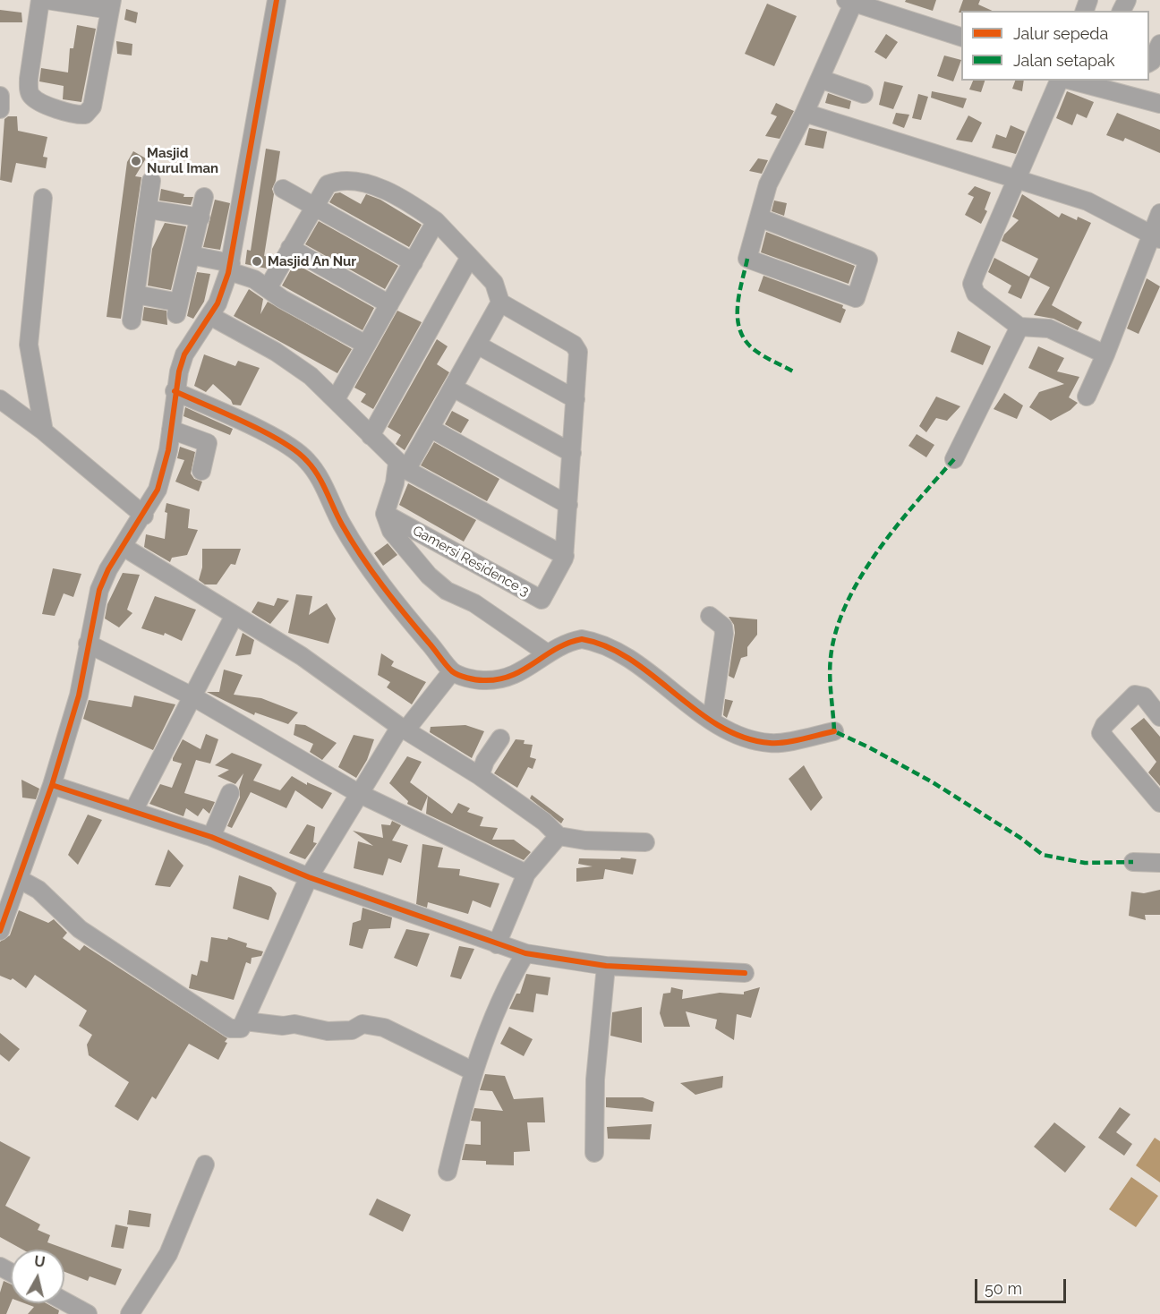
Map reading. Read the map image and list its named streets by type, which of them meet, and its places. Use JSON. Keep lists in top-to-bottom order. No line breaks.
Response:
{"streets":{"street":["Gamersi Residence 3"]},"places":["Masjid Nurul Iman","Masjid An Nur"],"legend":["Jalur sepeda","Jalan setapak"],"scale_bar":"50 m","north":"top"}
